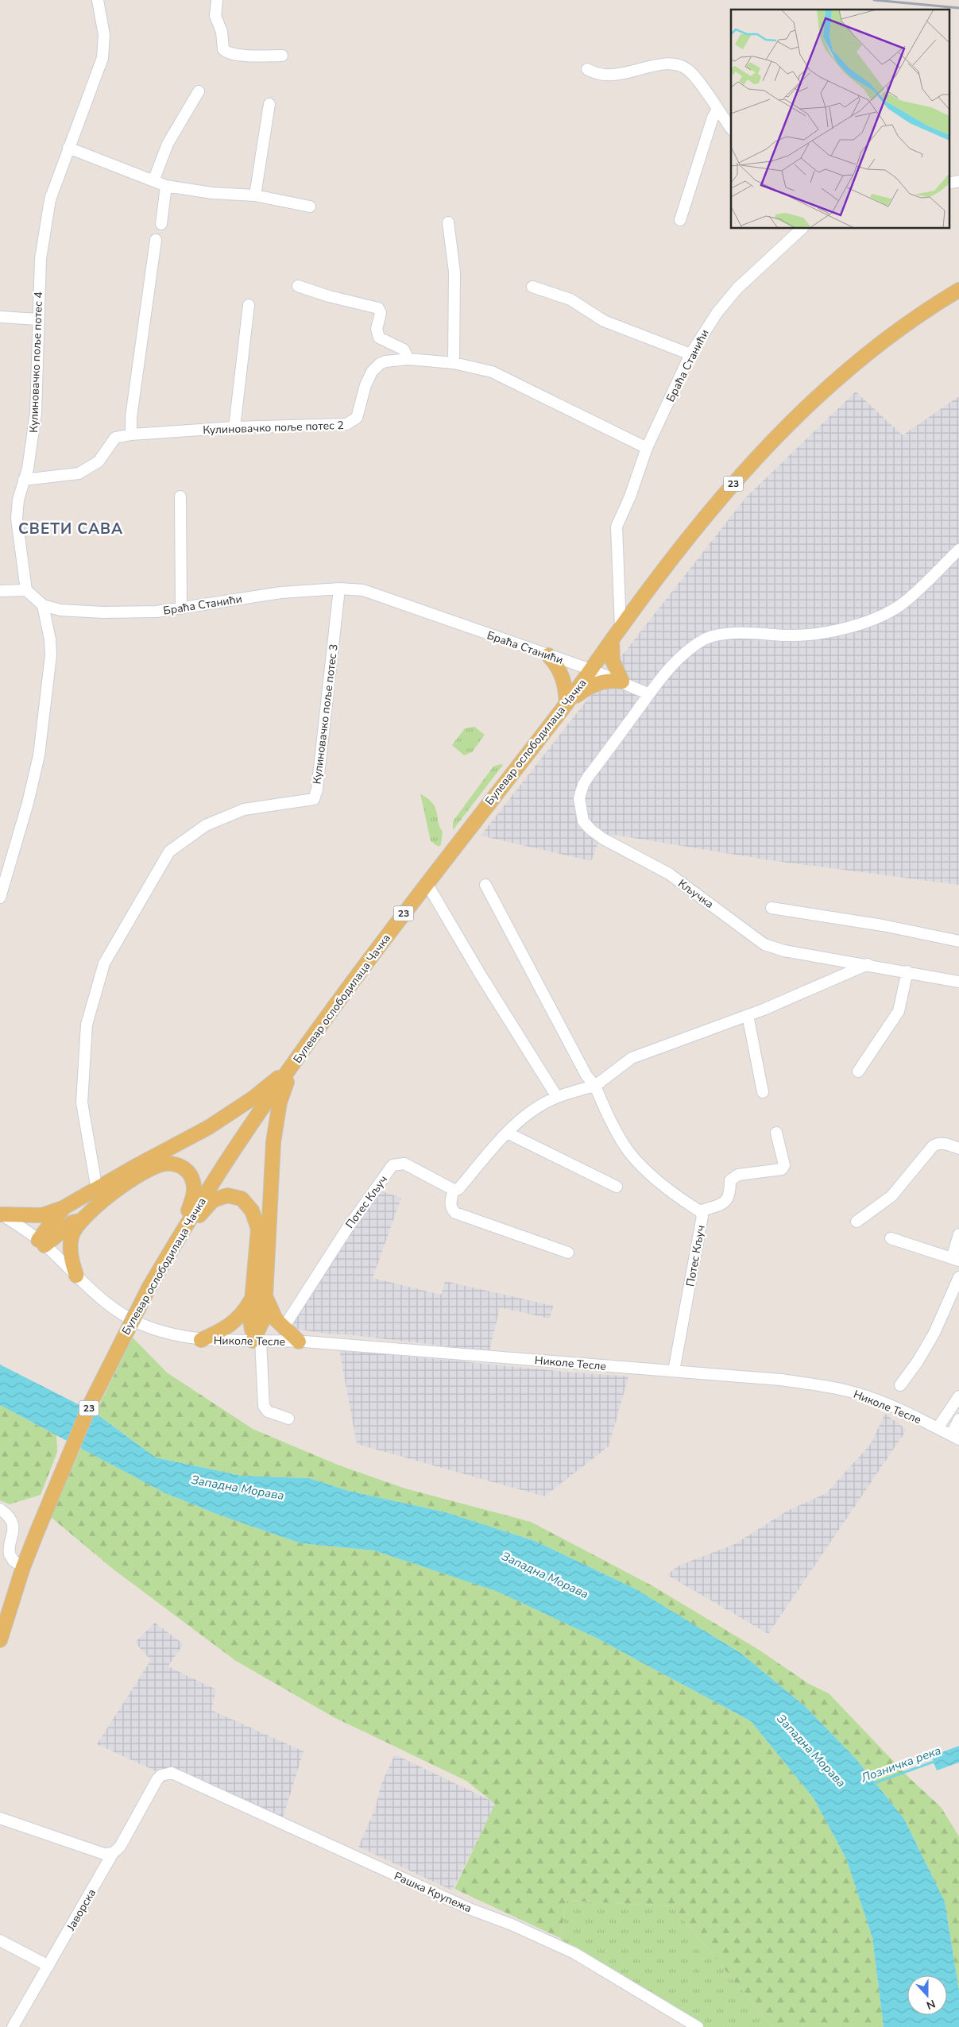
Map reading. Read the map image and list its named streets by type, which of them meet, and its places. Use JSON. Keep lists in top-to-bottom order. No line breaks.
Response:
{"streets":{"main road":["23","Булевар ослободилаца Чачка"],"street":["Кулиновачко поље потес 4","Браћа Станићи","Кулиновачко поље потес 2","Кулиновачко поље потес 3","Кључка","Потес Кључ","Николе Тесле","Рашка Крупежа","Јаворска"]},"crossings":[["Кулиновачко поље потес 4","Кулиновачко поље потес 2"],["Браћа Станићи","Кулиновачко поље потес 2"],["Браћа Станићи","Кулиновачко поље потес 3"],["Браћа Станићи","Булевар ослободилаца Чачка"],["Браћа Станићи","Кључка"],["Потес Кључ","Николе Тесле"],["Рашка Крупежа","Јаворска"]],"districts":["СВЕТИ САВА"],"water":["Западна Морава","Лозничка река"],"north":"bottom"}
